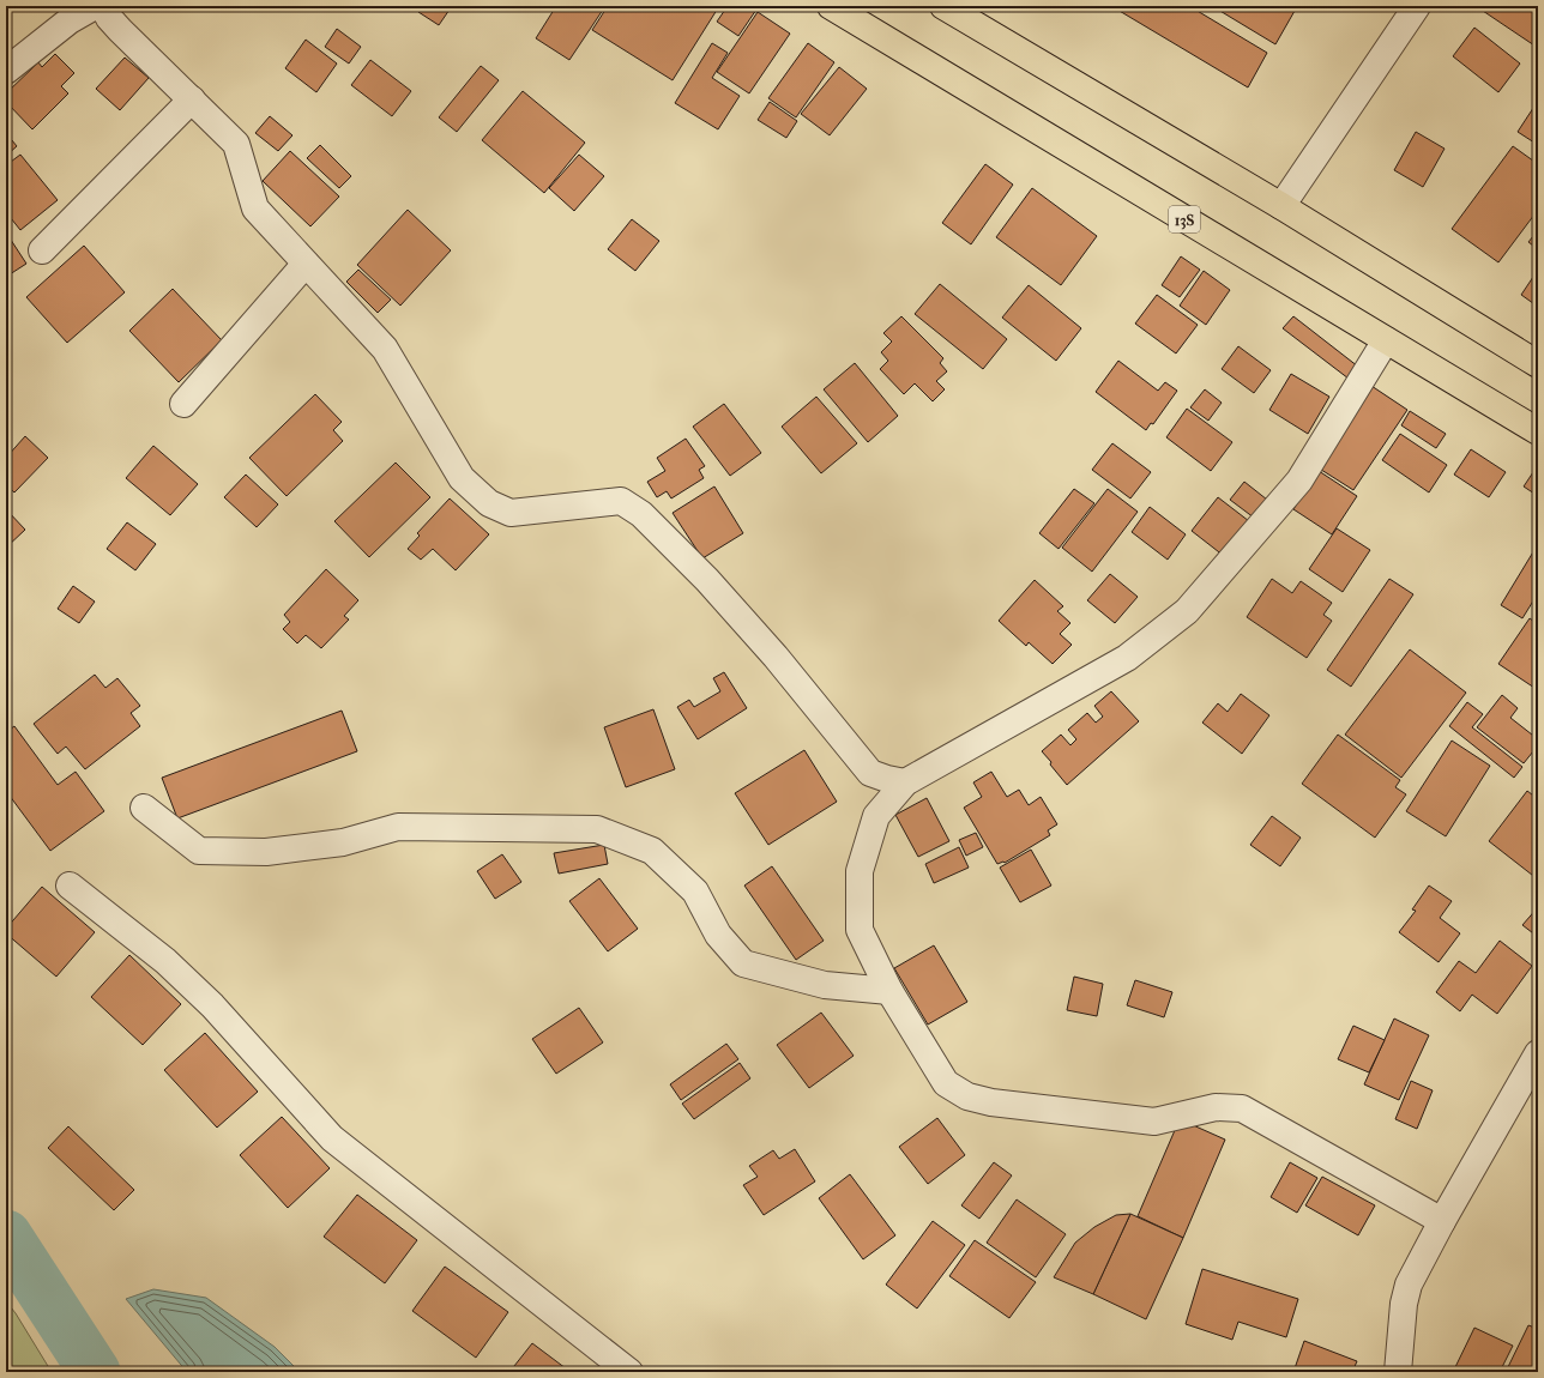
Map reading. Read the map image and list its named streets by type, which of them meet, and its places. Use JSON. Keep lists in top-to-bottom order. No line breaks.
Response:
{"streets":{"highway":["13S"]}}
